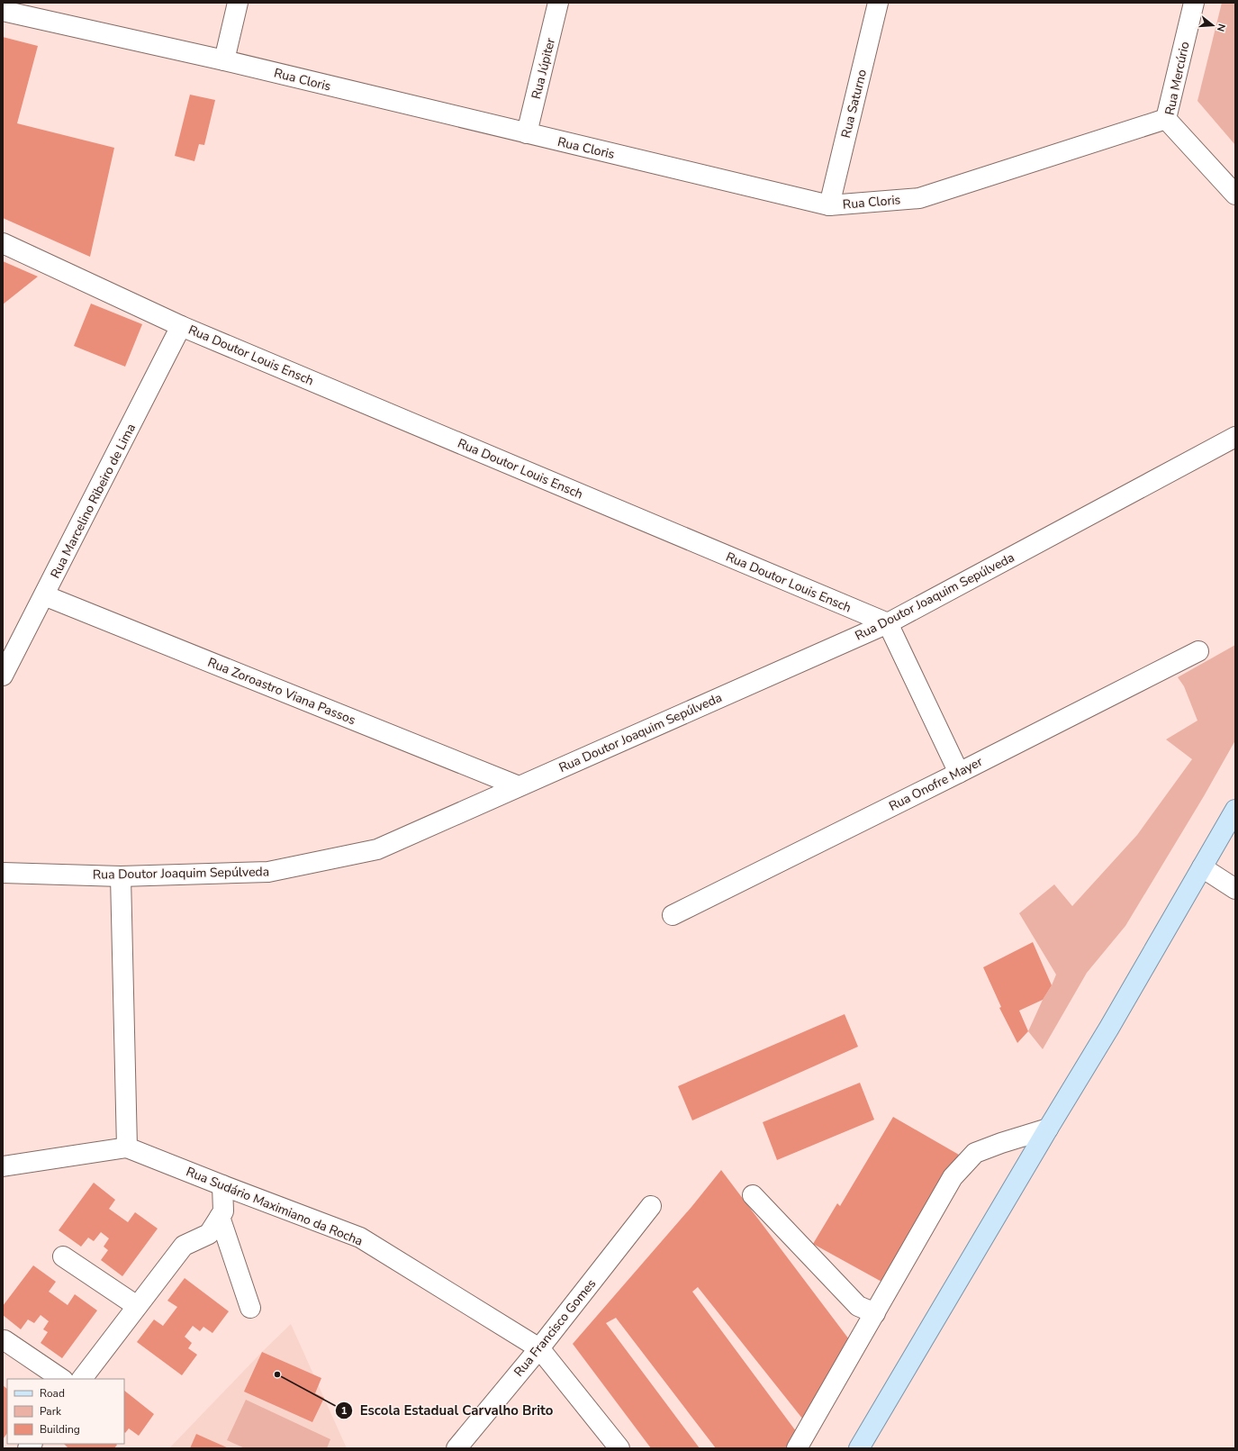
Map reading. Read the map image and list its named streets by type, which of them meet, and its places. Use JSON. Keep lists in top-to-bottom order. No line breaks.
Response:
{"streets":{"street":["Rua Júpiter","Rua Mercúrio","Rua Cloris","Rua Saturno","Rua Doutor Louis Ensch","Rua Marcelino Ribeiro de Lima","Rua Doutor Joaquim Sepúlveda","Rua Zoroastro Viana Passos","Rua Onofre Mayer","Rua Sudário Maximiano da Rocha","Rua Francisco Gomes"]},"crossings":[["Rua Júpiter","Rua Cloris"],["Rua Mercúrio","Rua Cloris"],["Rua Cloris","Rua Saturno"],["Rua Doutor Louis Ensch","Rua Marcelino Ribeiro de Lima"],["Rua Doutor Louis Ensch","Rua Doutor Joaquim Sepúlveda"],["Rua Marcelino Ribeiro de Lima","Rua Zoroastro Viana Passos"],["Rua Doutor Joaquim Sepúlveda","Rua Zoroastro Viana Passos"],["Rua Sudário Maximiano da Rocha","Rua Francisco Gomes"]],"places":["Escola Estadual Carvalho Brito"],"legend":["Road","Park","Building"],"north":"right"}
